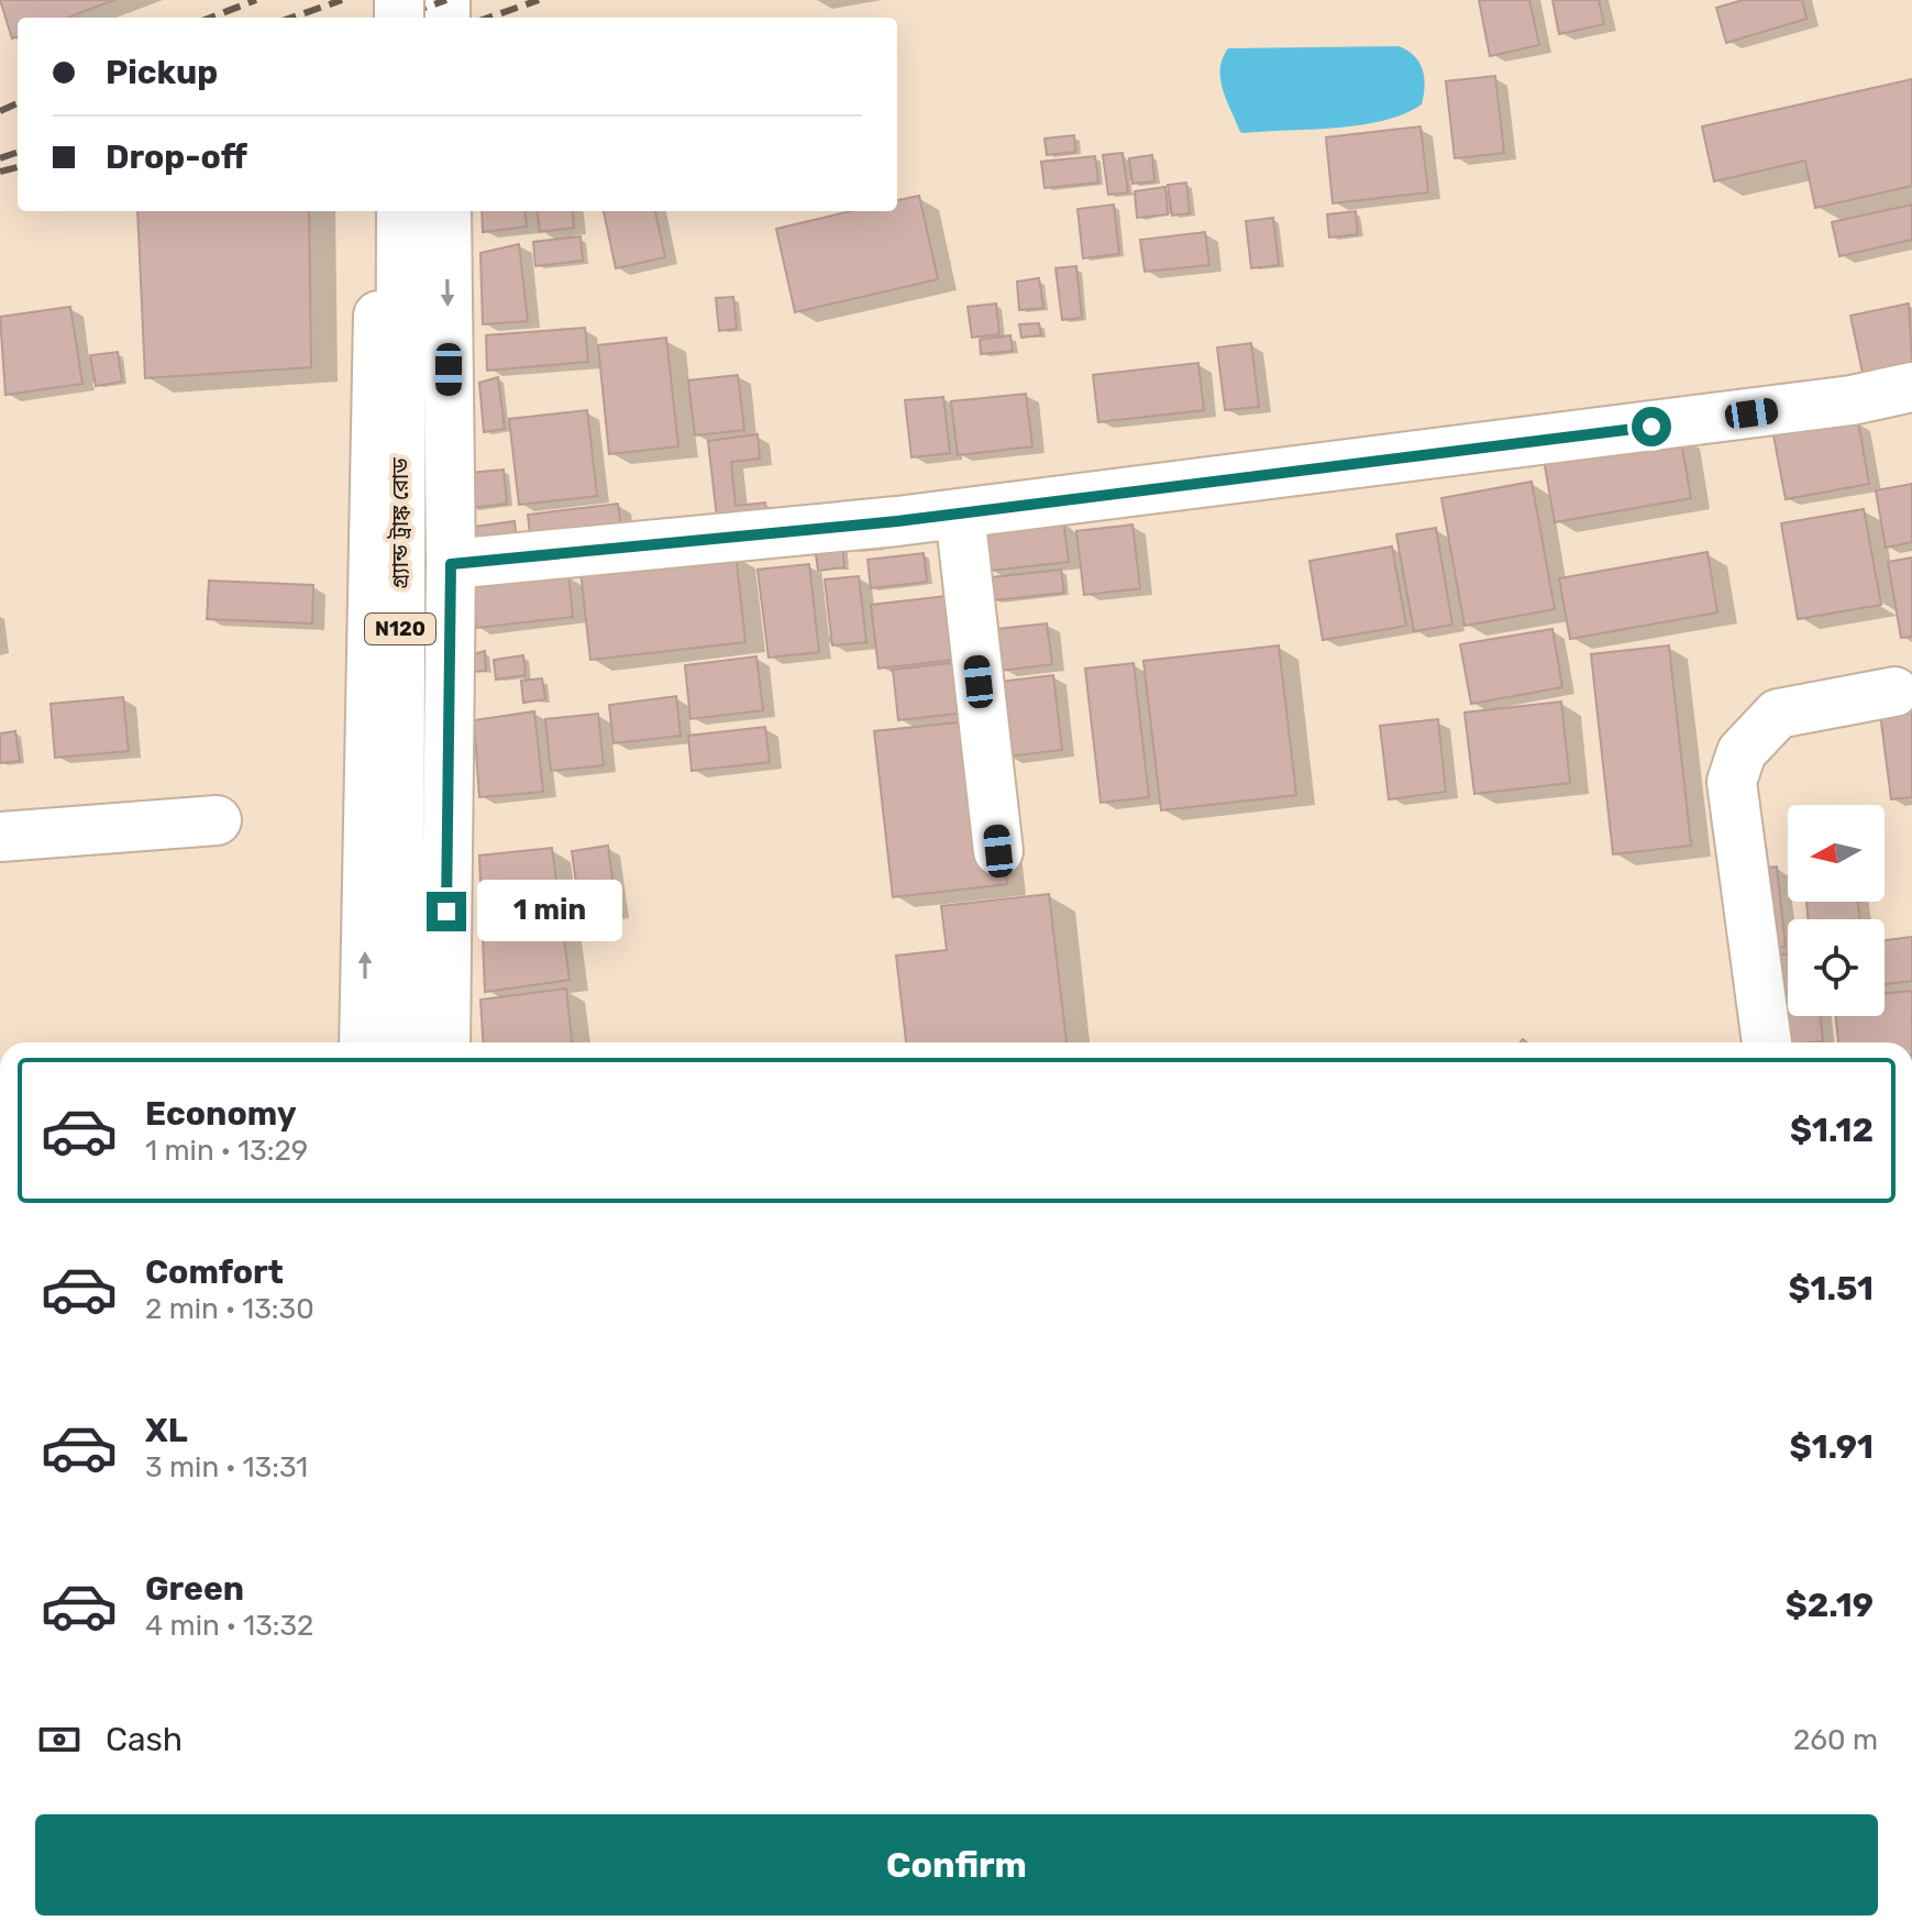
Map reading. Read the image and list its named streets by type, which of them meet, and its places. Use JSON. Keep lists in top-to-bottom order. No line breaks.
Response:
{"streets":{"main road":["গ্র্যান্ড ট্রাঙ্ক রোড","N120"]},"north":"left","page":{"banner":["Pickup","Drop-off"],"bubble":"1 min","list":[{"name":"Economy","note":"1 min · 13:29","value":"$1.12"},{"name":"Comfort","note":"2 min · 13:30","value":"$1.51"},{"name":"XL","note":"3 min · 13:31","value":"$1.91"},{"name":"Green","note":"4 min · 13:32","value":"$2.19"}],"pay":["Cash","260 m"],"buttons":"Confirm"}}
